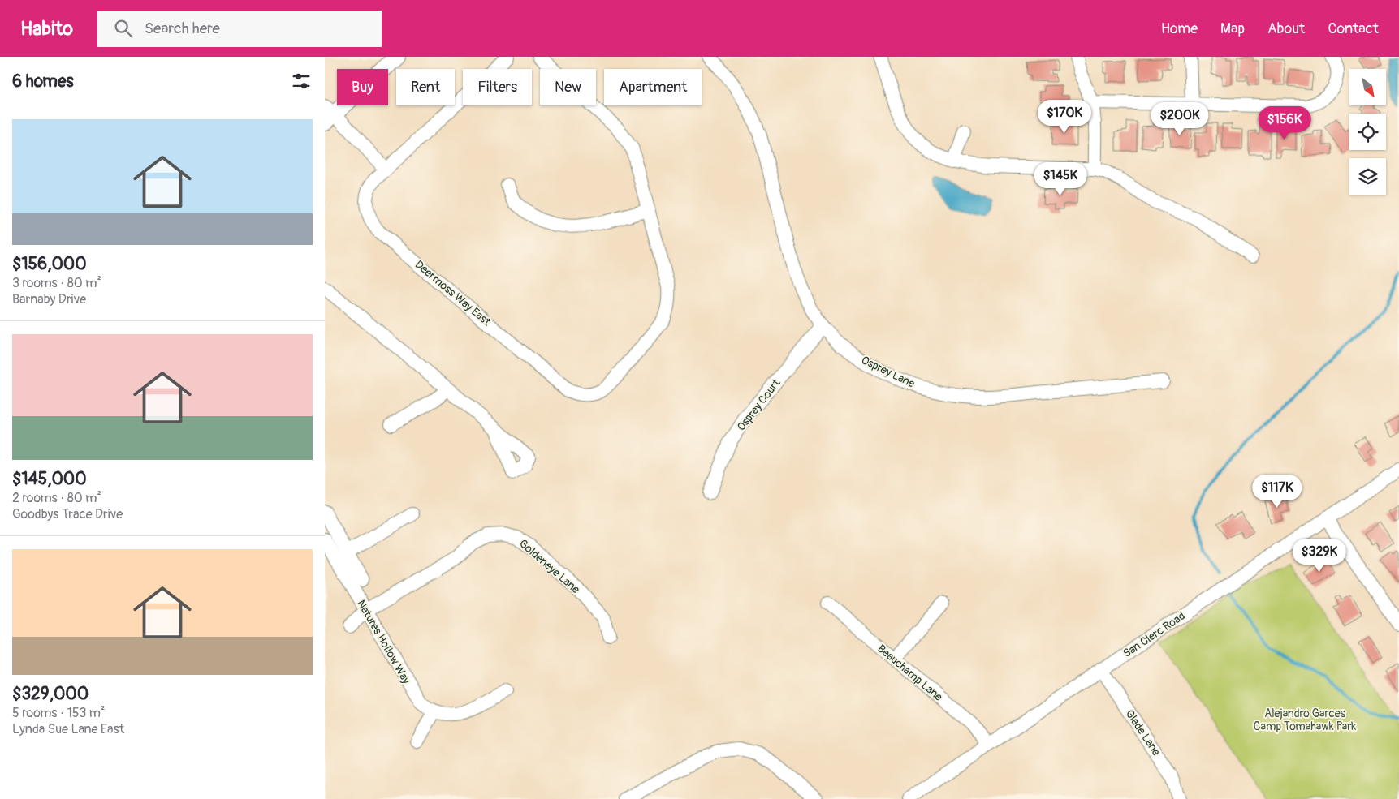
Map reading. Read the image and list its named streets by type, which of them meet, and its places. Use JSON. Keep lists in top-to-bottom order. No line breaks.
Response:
{"streets":{"street":["Deermoss Way East","Osprey Lane","Osprey Court","Goldeneye Lane","San Clerc Road","Natures Hollow Way","Beauchamp Lane","Glade Lane"]},"crossings":[["Osprey Lane","Osprey Court"],["Goldeneye Lane","Natures Hollow Way"],["San Clerc Road","Beauchamp Lane"],["San Clerc Road","Glade Lane"]],"parks":["Alejandro Garces Camp Tomahawk Park"],"north":"bottom right","page":{"header":"Habito","search":"Search here","nav":["Home","Map","About","Contact"],"heading":"6 homes","chip":["Buy","Rent","Filters","New","Apartment"],"price":["$170K","$200K","$156K","$145K","$117K","$329K"],"list":[{"name":"$156,000","note":"3 rooms · 80 m² · Barnaby Drive"},{"name":"$145,000","note":"2 rooms · 80 m² · Goodbys Trace Drive"},{"name":"$329,000","note":"5 rooms · 153 m² · Lynda Sue Lane East"}]}}
